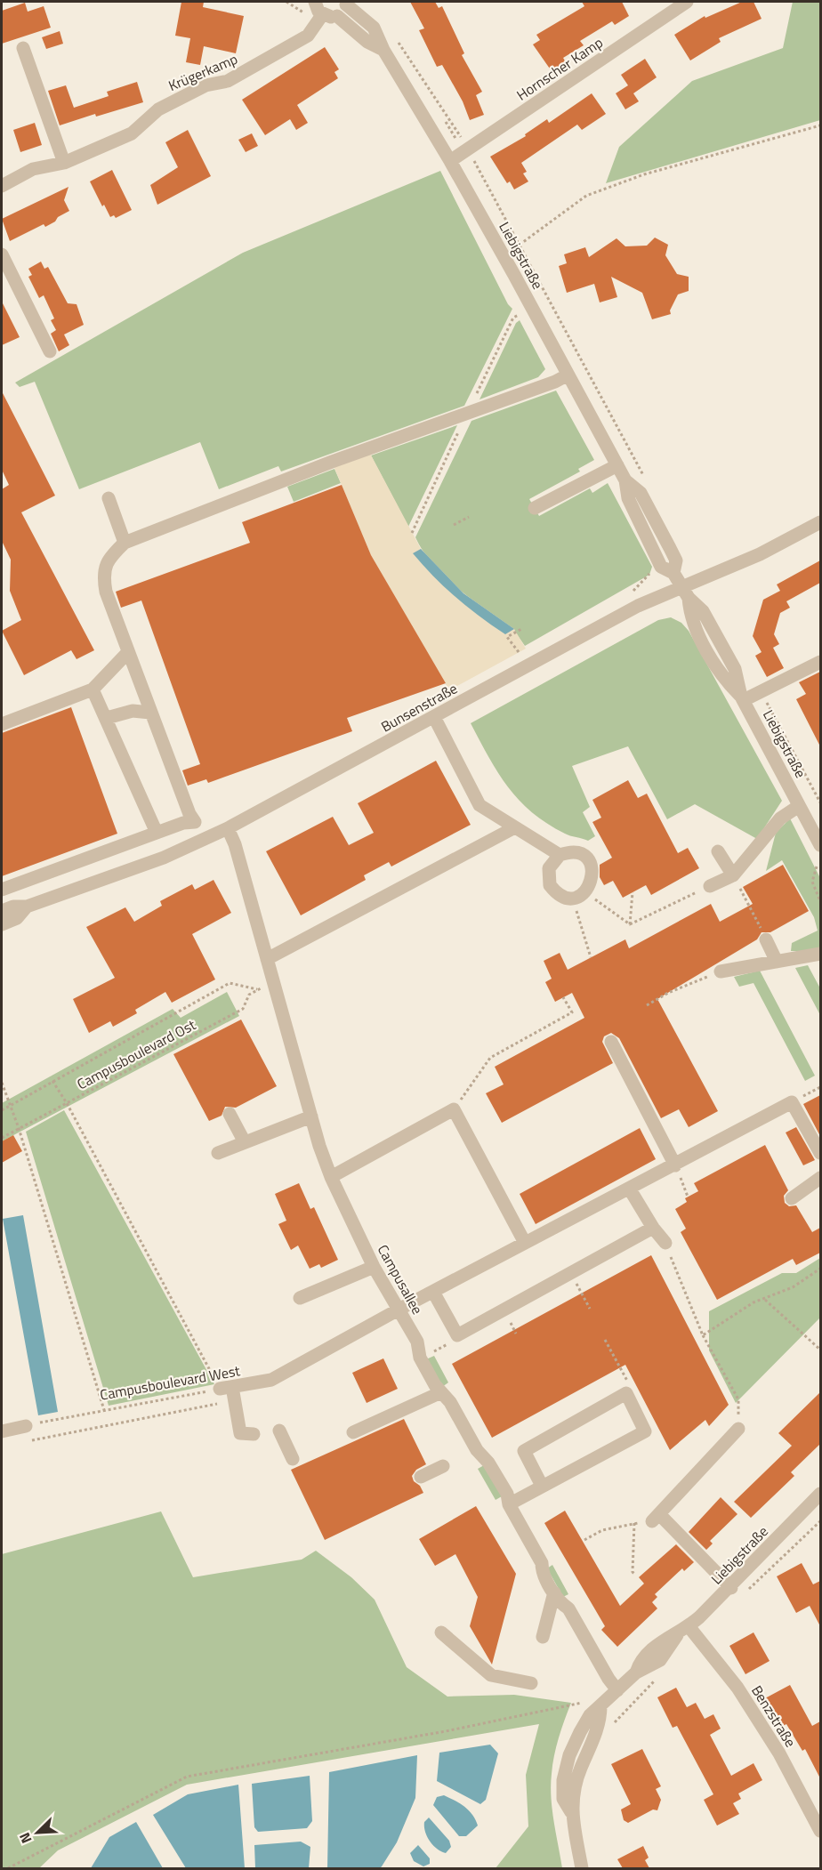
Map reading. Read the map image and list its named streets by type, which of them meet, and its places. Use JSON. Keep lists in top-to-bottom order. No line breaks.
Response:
{"streets":{"street":["Hornscher Kamp","Krügerkamp","Liebigstraße","Bunsenstraße","Campusallee","Campusboulevard West","Benzstraße"],"path":["Campusboulevard Ost"]},"crossings":[["Hornscher Kamp","Liebigstraße"],["Liebigstraße","Bunsenstraße"],["Liebigstraße","Campusallee"],["Liebigstraße","Benzstraße"],["Bunsenstraße","Campusallee"],["Campusboulevard Ost","Campusallee"],["Campusallee","Campusboulevard West"]],"north":"bottom left"}
